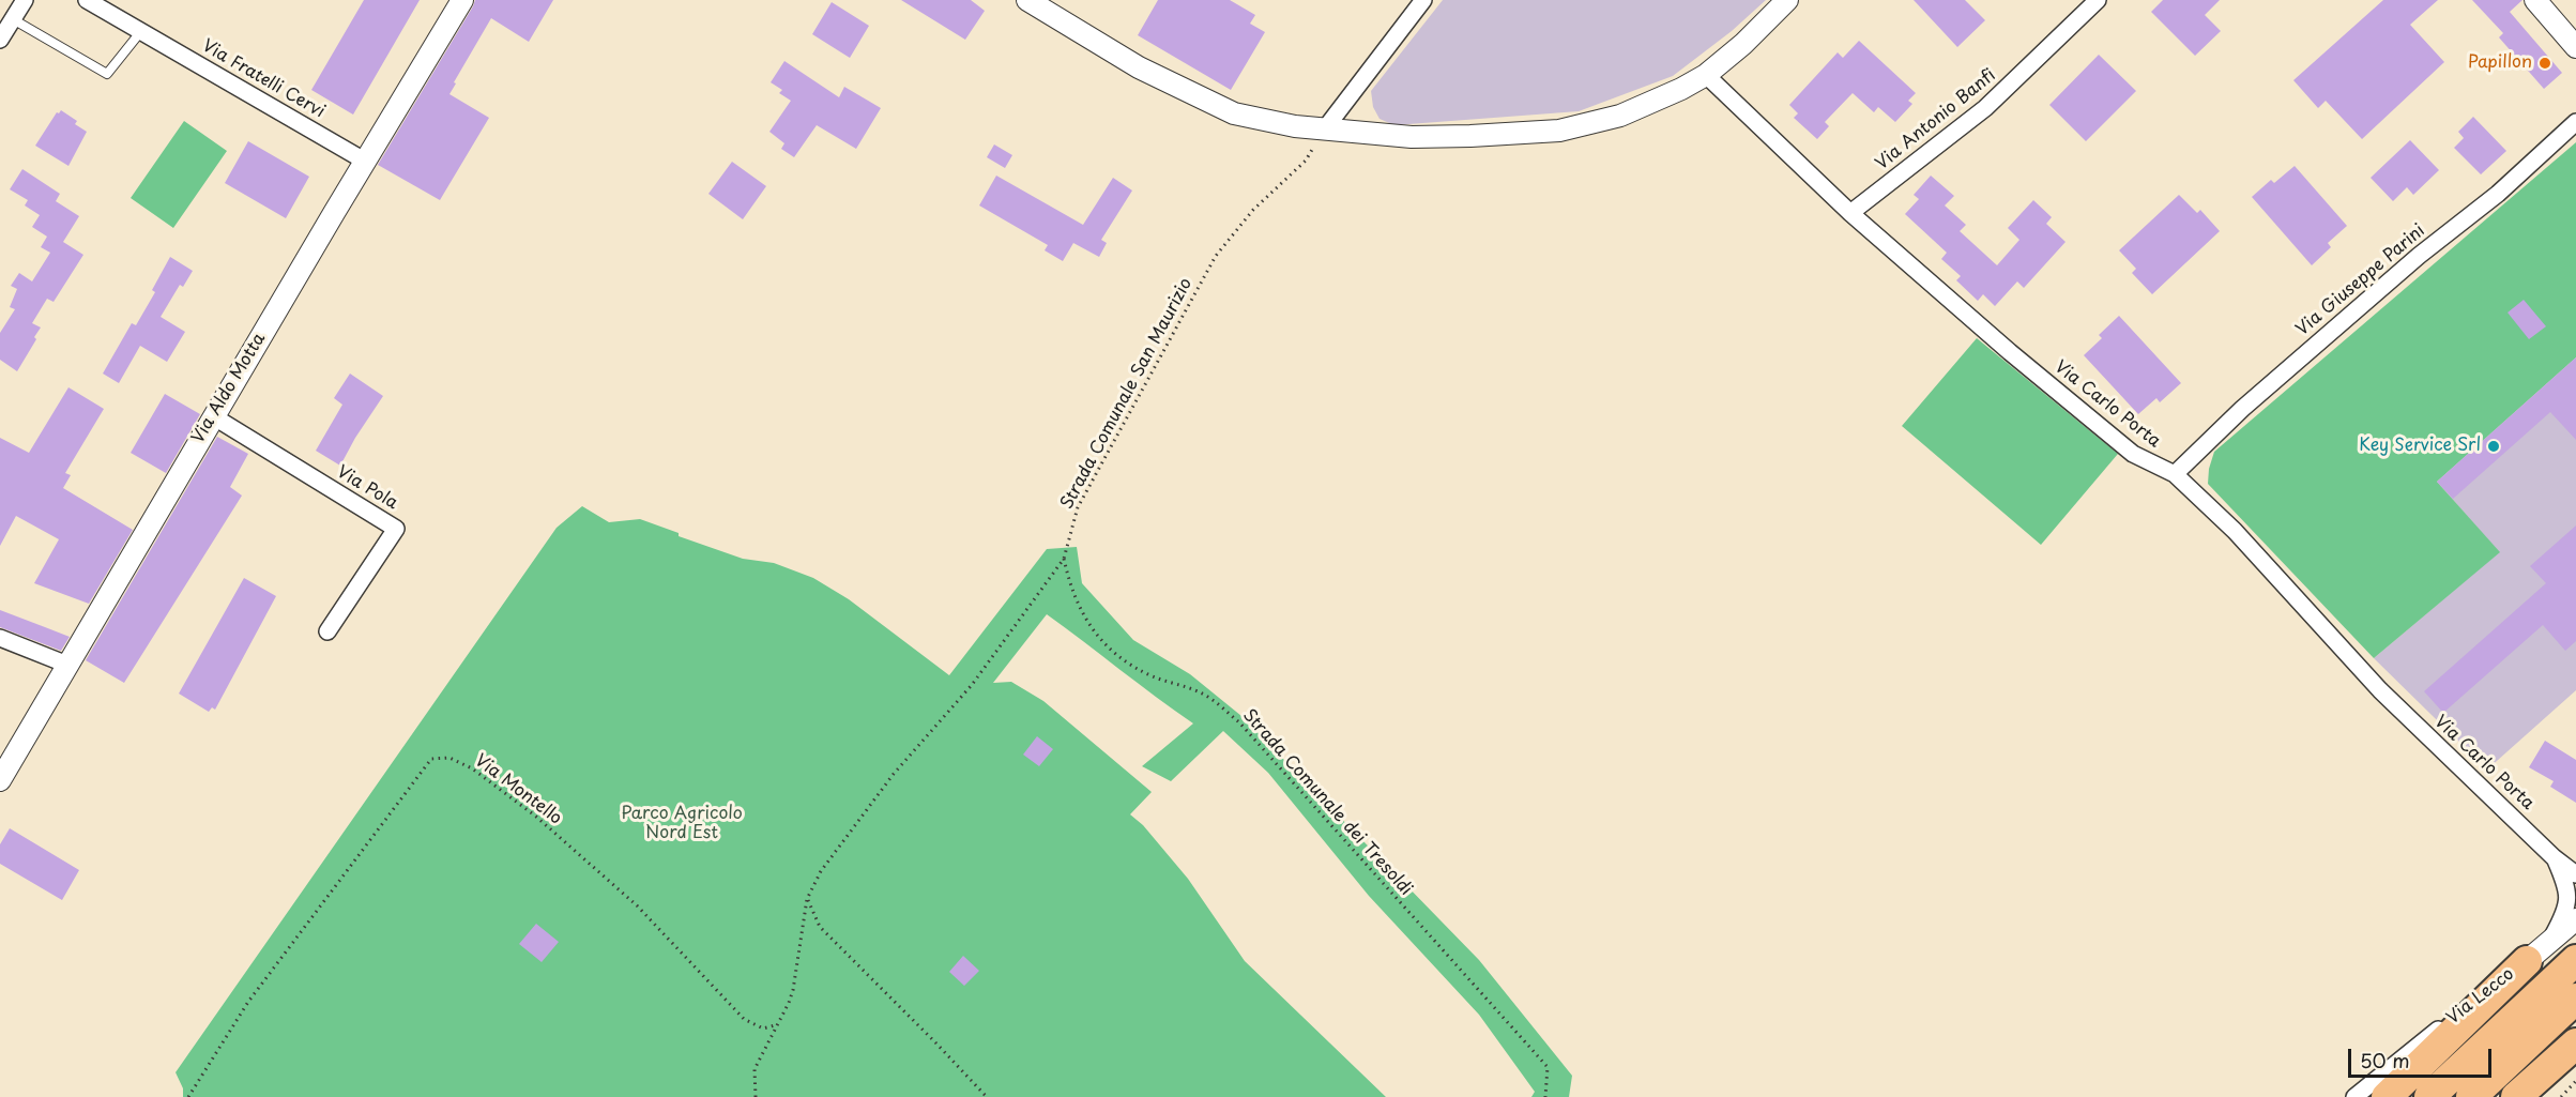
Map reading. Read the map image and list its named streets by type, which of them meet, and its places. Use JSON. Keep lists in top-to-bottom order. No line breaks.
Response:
{"streets":{"street":["Via Fratelli Cervi","Via Antonio Banfi","Via Giuseppe Parini","Via Aldo Motta","Via Carlo Porta","Via Pola","Via Lecco"],"path":["Strada Comunale San Maurizio","Via Montello","Strada Comunale dei Tresoldi"]},"crossings":[["Via Fratelli Cervi","Via Aldo Motta"],["Via Antonio Banfi","Via Carlo Porta"],["Via Giuseppe Parini","Via Carlo Porta"],["Via Aldo Motta","Via Pola"],["Strada Comunale San Maurizio","Via Montello"],["Strada Comunale San Maurizio","Strada Comunale dei Tresoldi"],["Via Carlo Porta","Via Lecco"]],"parks":["Parco Agricolo Nord Est"],"places":["Papillon","Key Service Srl"],"scale_bar":"50 m"}
